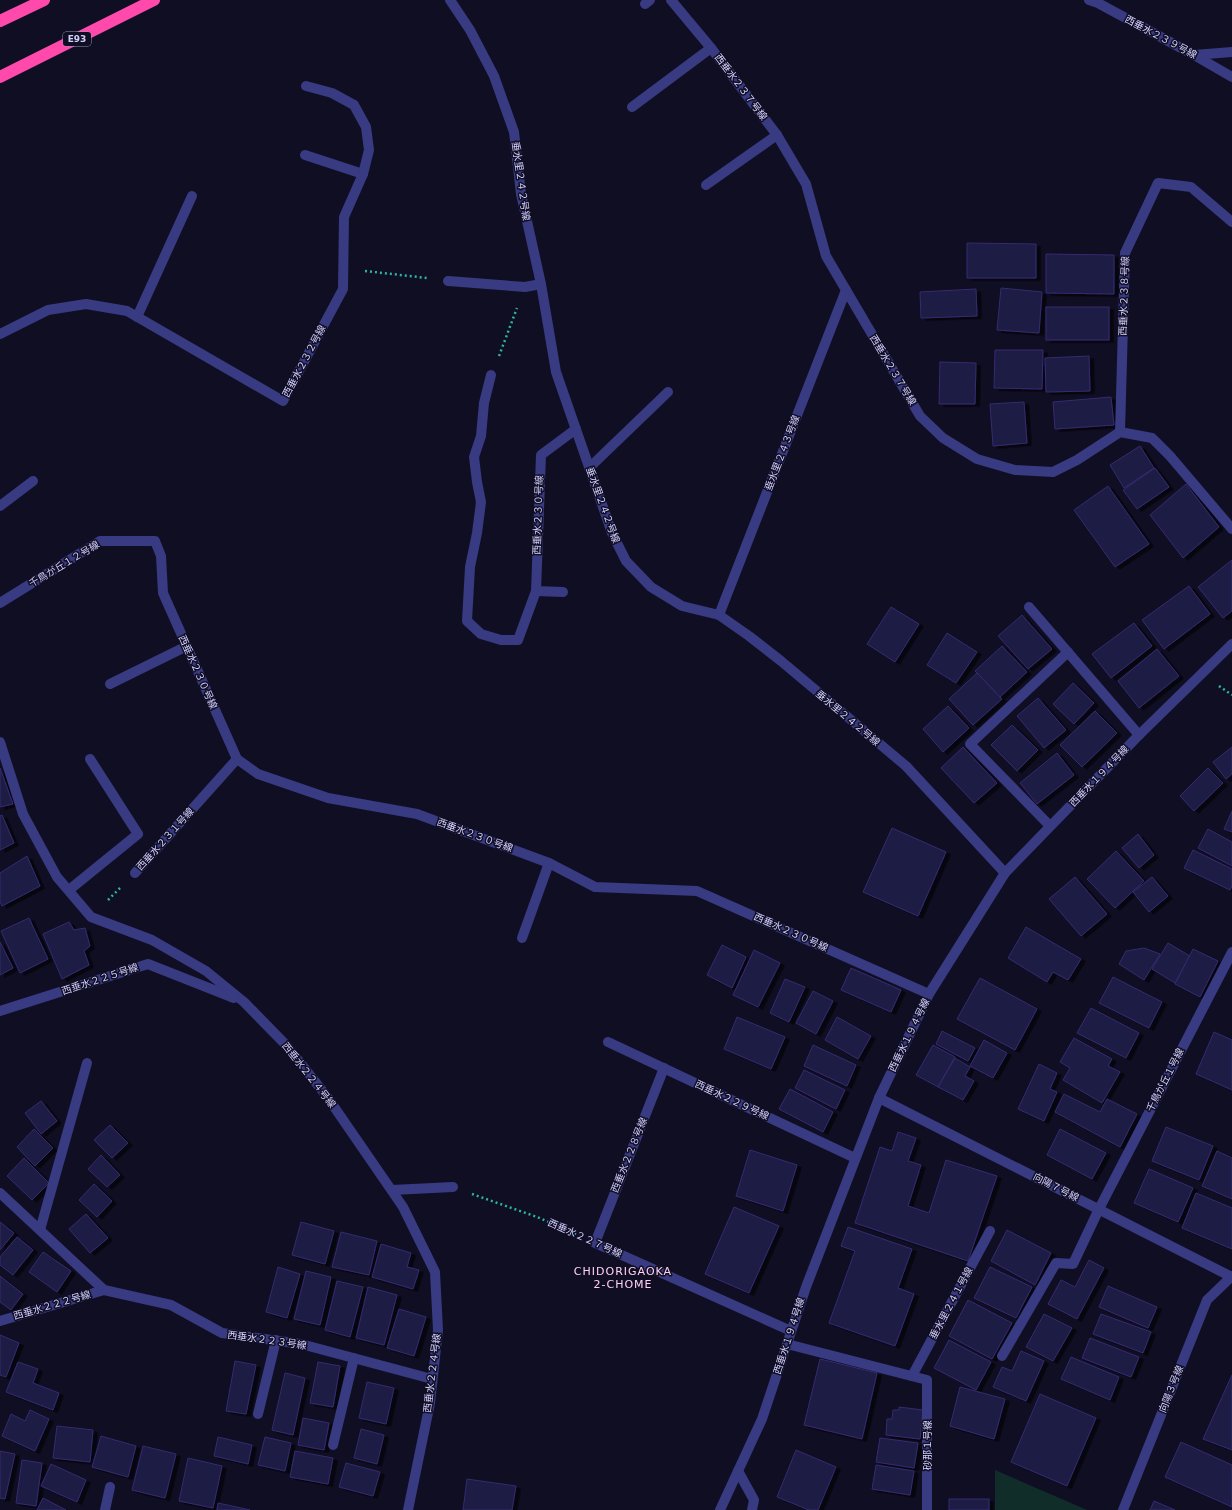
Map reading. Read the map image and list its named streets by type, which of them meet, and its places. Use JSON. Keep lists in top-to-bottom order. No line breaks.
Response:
{"streets":{"highway":["E93"],"street":["西垂水２３９号線","西垂水２３７号線","垂水里２４２号線","西垂水２３８号線","西垂水２３２号線","垂水里２４３号線","西垂水２３０号線","千鳥が丘１２号線","西垂水１９４号線","西垂水２３１号線","西垂水２２５号線","西垂水２２４号線","千鳥が丘１号線","西垂水２２９号線","西垂水２２８号線","向陽７号線","西垂水２２７号線","垂水里２４１号線","西垂水２２２号線","西垂水２２３号線","向陽３号線","砂那１号線"]},"crossings":[["西垂水２３７号線","西垂水２３８号線"],["西垂水２３７号線","垂水里２４３号線"],["垂水里２４２号線","垂水里２４３号線"],["垂水里２４２号線","西垂水２３０号線"],["垂水里２４２号線","西垂水１９４号線"],["西垂水２３０号線","千鳥が丘１２号線"],["西垂水２３０号線","西垂水１９４号線"],["西垂水２３０号線","西垂水２３１号線"],["西垂水１９４号線","西垂水２２９号線"],["西垂水１９４号線","向陽７号線"],["西垂水１９４号線","西垂水２２７号線"],["西垂水２３１号線","西垂水２２４号線"],["西垂水２２５号線","西垂水２２４号線"],["西垂水２２４号線","西垂水２２３号線"],["千鳥が丘１号線","向陽７号線"],["西垂水２２９号線","西垂水２２８号線"],["西垂水２２８号線","西垂水２２７号線"],["向陽７号線","向陽３号線"],["垂水里２４１号線","砂那１号線"],["西垂水２２２号線","西垂水２２３号線"]],"districts":["CHIDORIGAOKA 2-CHOME"]}
